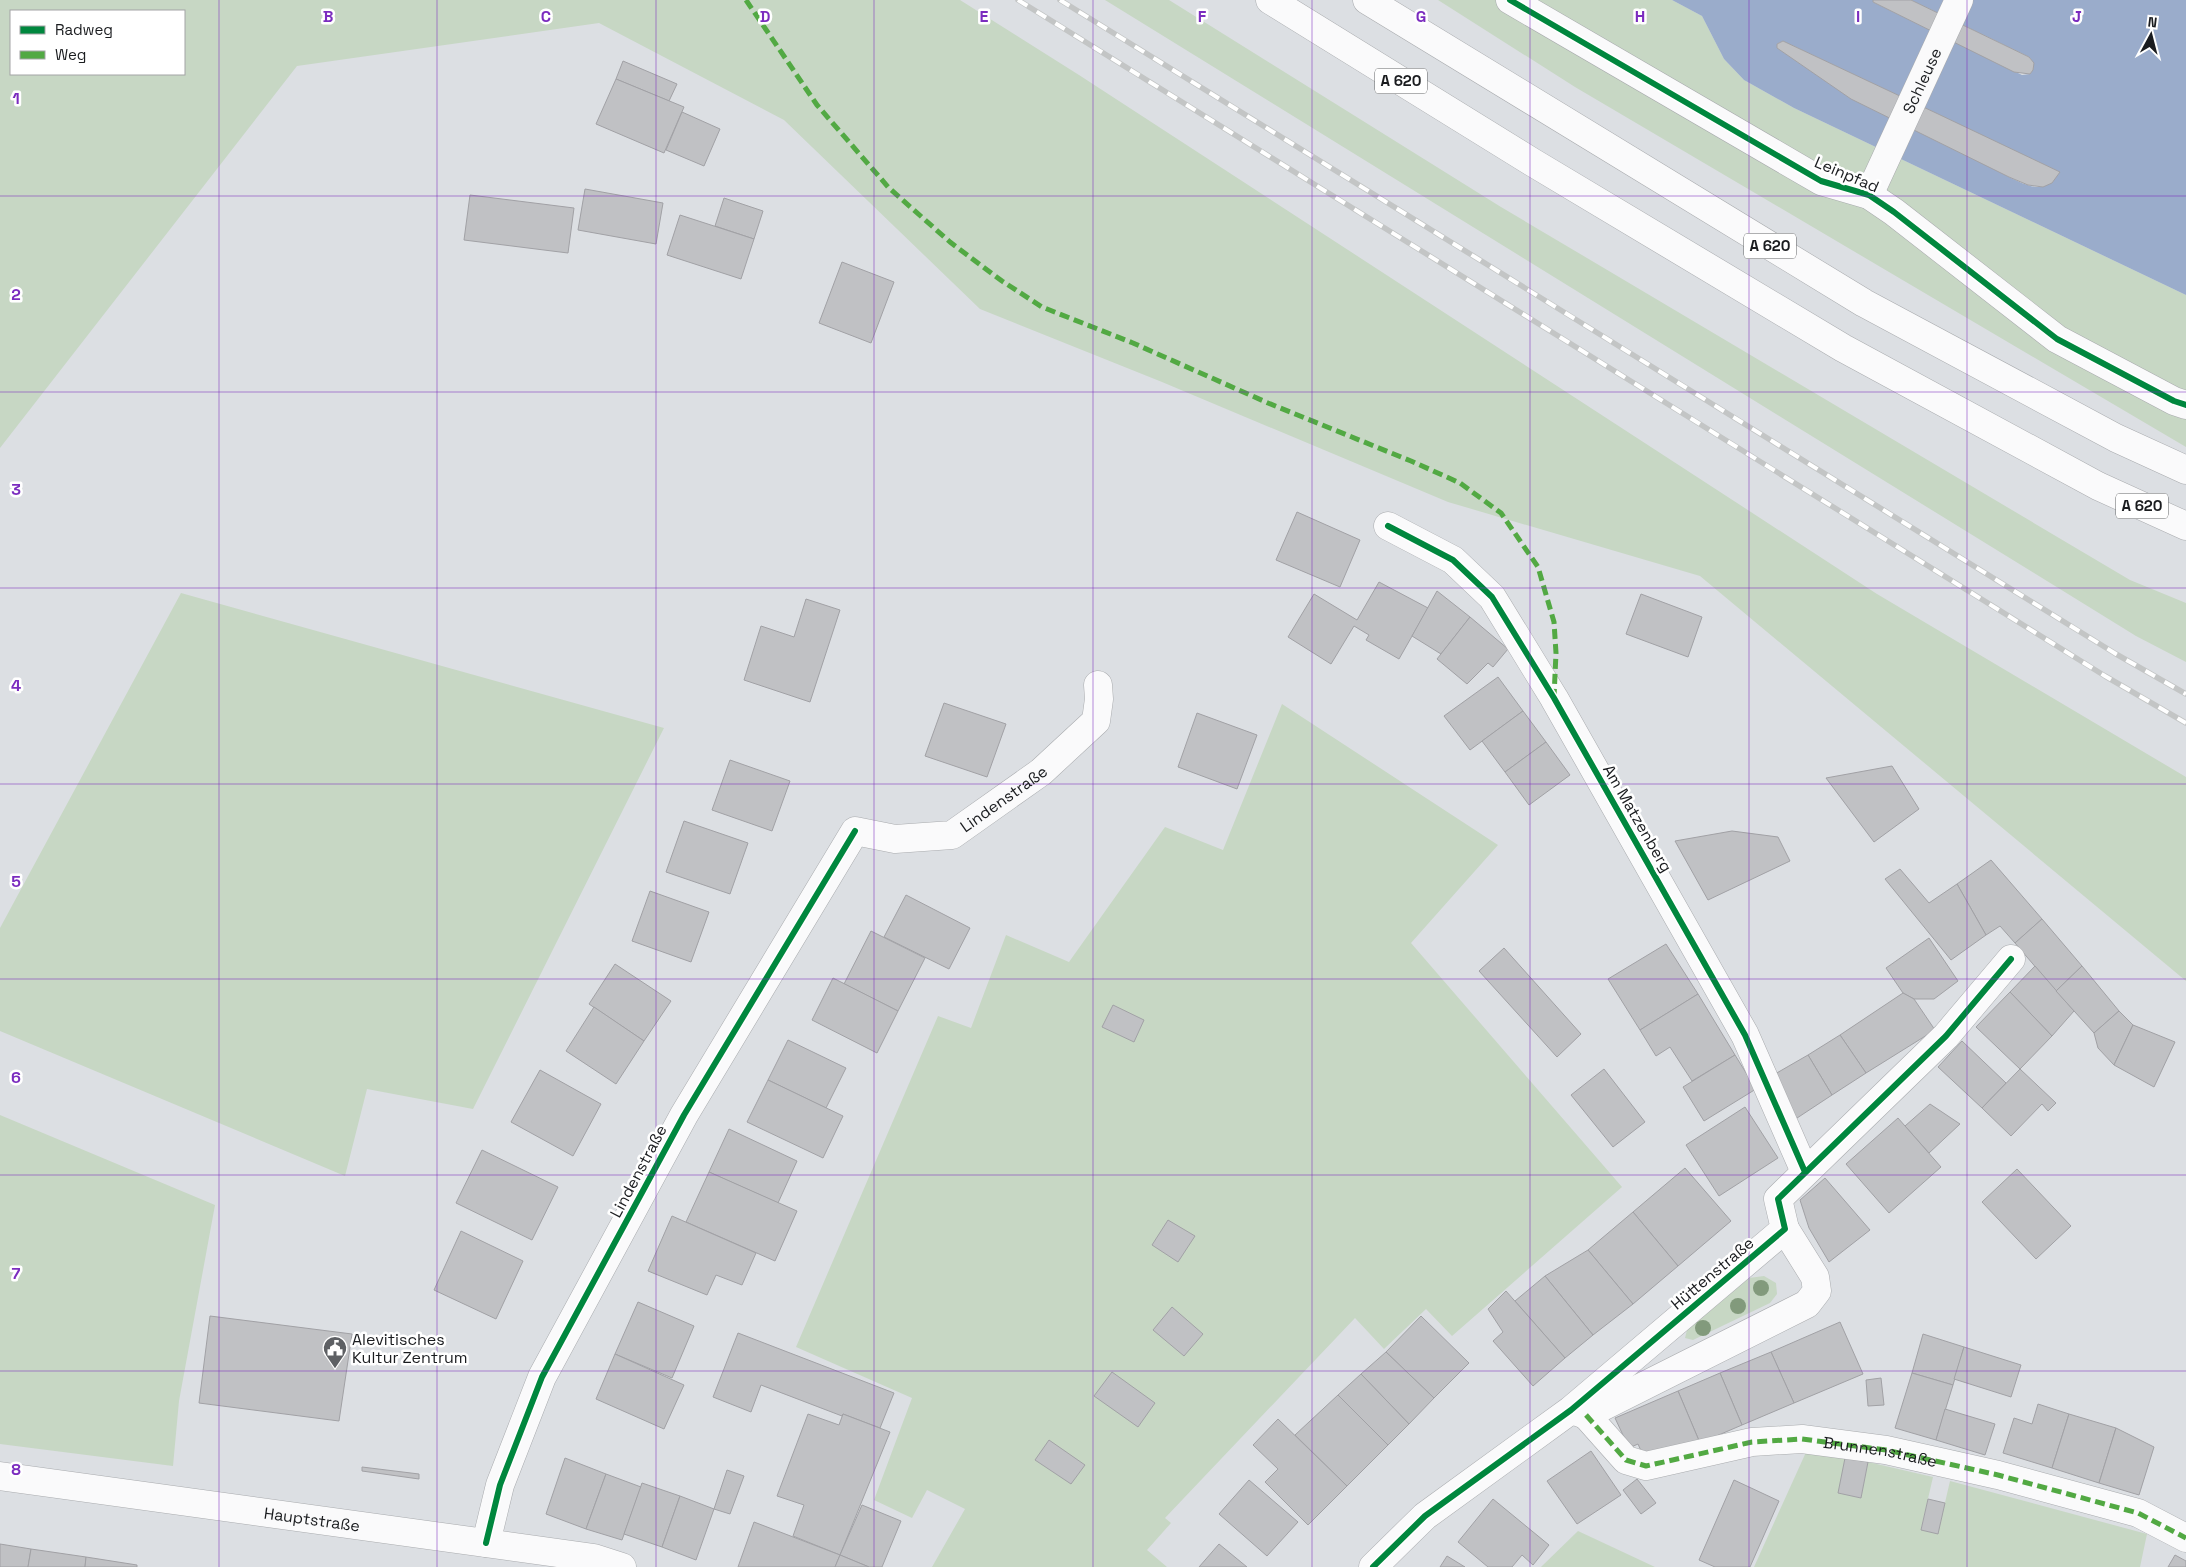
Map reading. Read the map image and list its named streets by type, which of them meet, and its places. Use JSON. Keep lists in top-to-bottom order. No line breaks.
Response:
{"streets":{"main road":["Schleuse","A 620","Leinpfad","Lindenstraße","Am Matzenberg","Hüttenstraße","Brunnenstraße","Hauptstraße"]},"crossings":[["Schleuse","Leinpfad"],["Lindenstraße","Hauptstraße"],["Am Matzenberg","Hüttenstraße"],["Hüttenstraße","Brunnenstraße"]],"places":{"public building":["Alevitisches Kultur Zentrum"]},"legend":["Radweg","Weg"],"north":"top","grid":{"columns":["B","C","D","E","F","G","H","I","J"],"rows":["1","2","3","4","5","6","7","8"]}}
